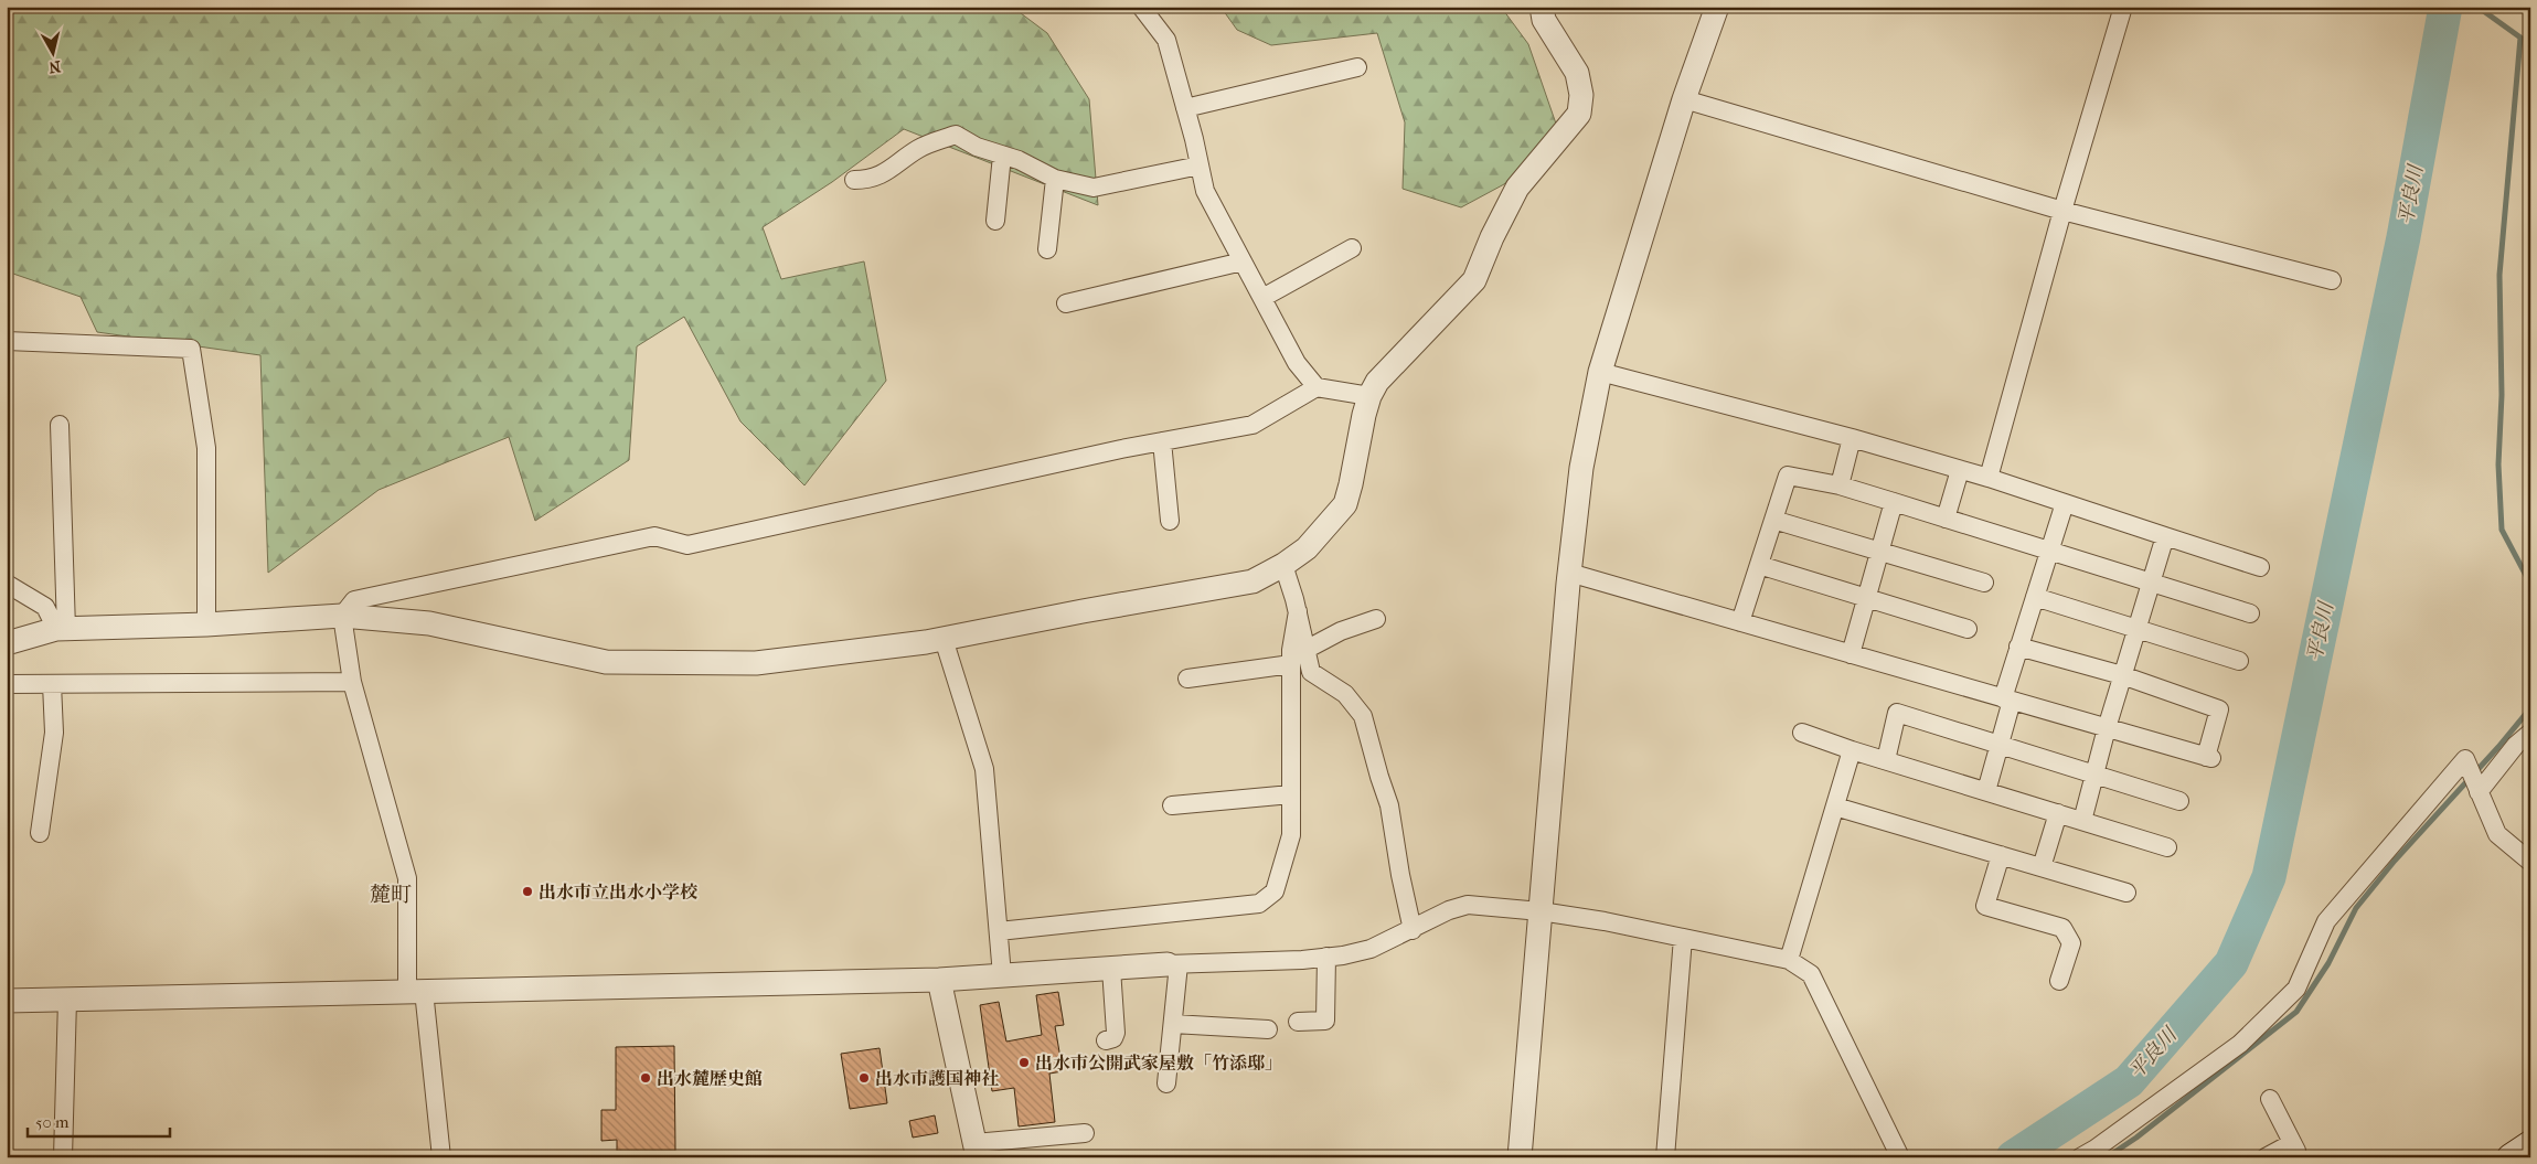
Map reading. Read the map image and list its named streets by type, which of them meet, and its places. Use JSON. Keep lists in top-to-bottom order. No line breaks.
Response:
{"districts":["麓町"],"water":["平良川"],"places":["出水市立出水小学校","出水市公開武家屋敷「竹添邸」","出水麓歴史館","出水市護国神社"],"scale_bar":"50 m","north":"bottom"}
